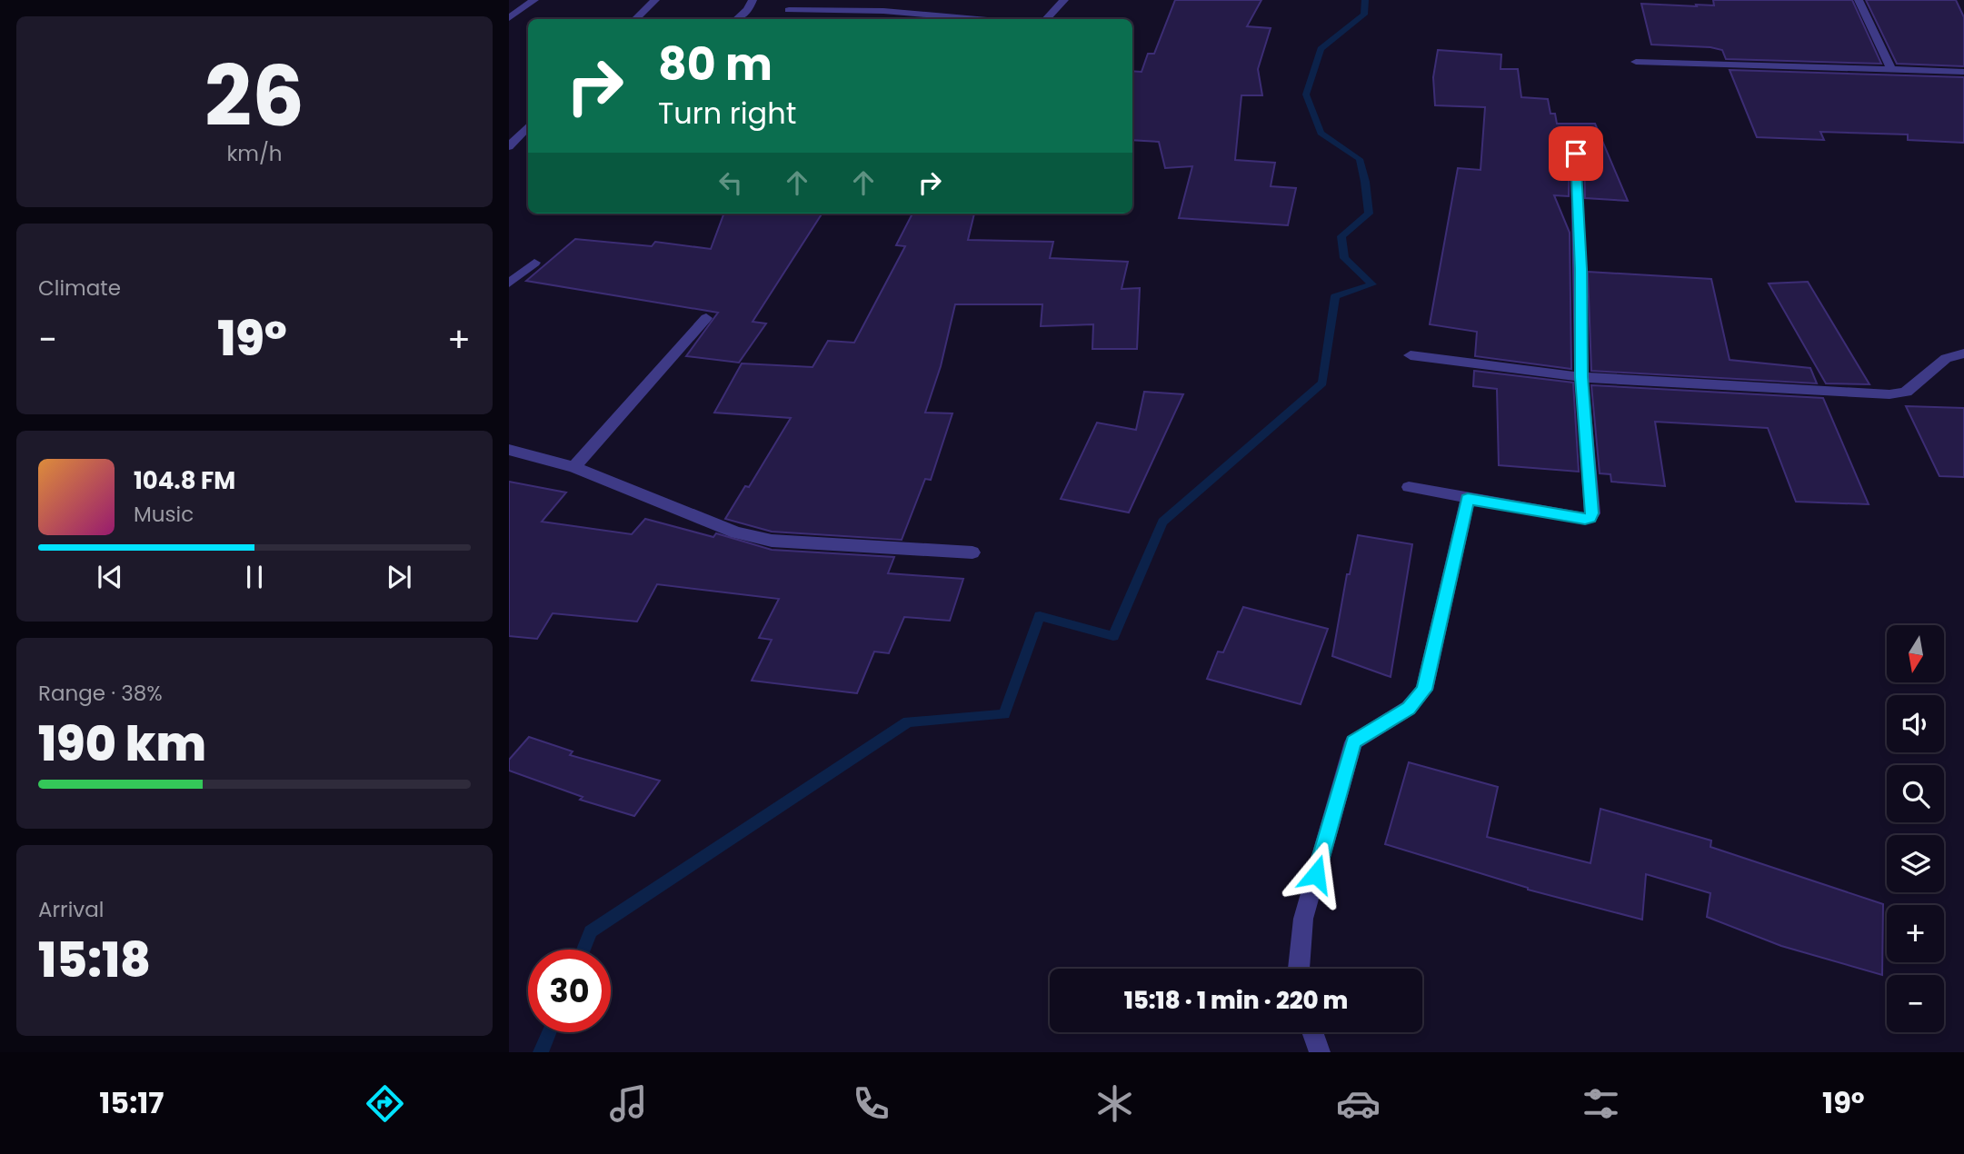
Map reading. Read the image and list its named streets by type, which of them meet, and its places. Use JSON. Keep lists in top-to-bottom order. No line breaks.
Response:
{"north":"bottom","page":{"tile":[["26","km/h"],"Climate",["Range · 38%","190 km"],["Arrival","15:18"]],"turn":["80 m","Turn right"],"heat":["−","19°","+"],"song":["104.8 FM","Music"],"map_buttons":["+","−"],"limit":"30","trip":"15:18 · 1 min · 220 m","tabs":["15:17","19°"]}}
